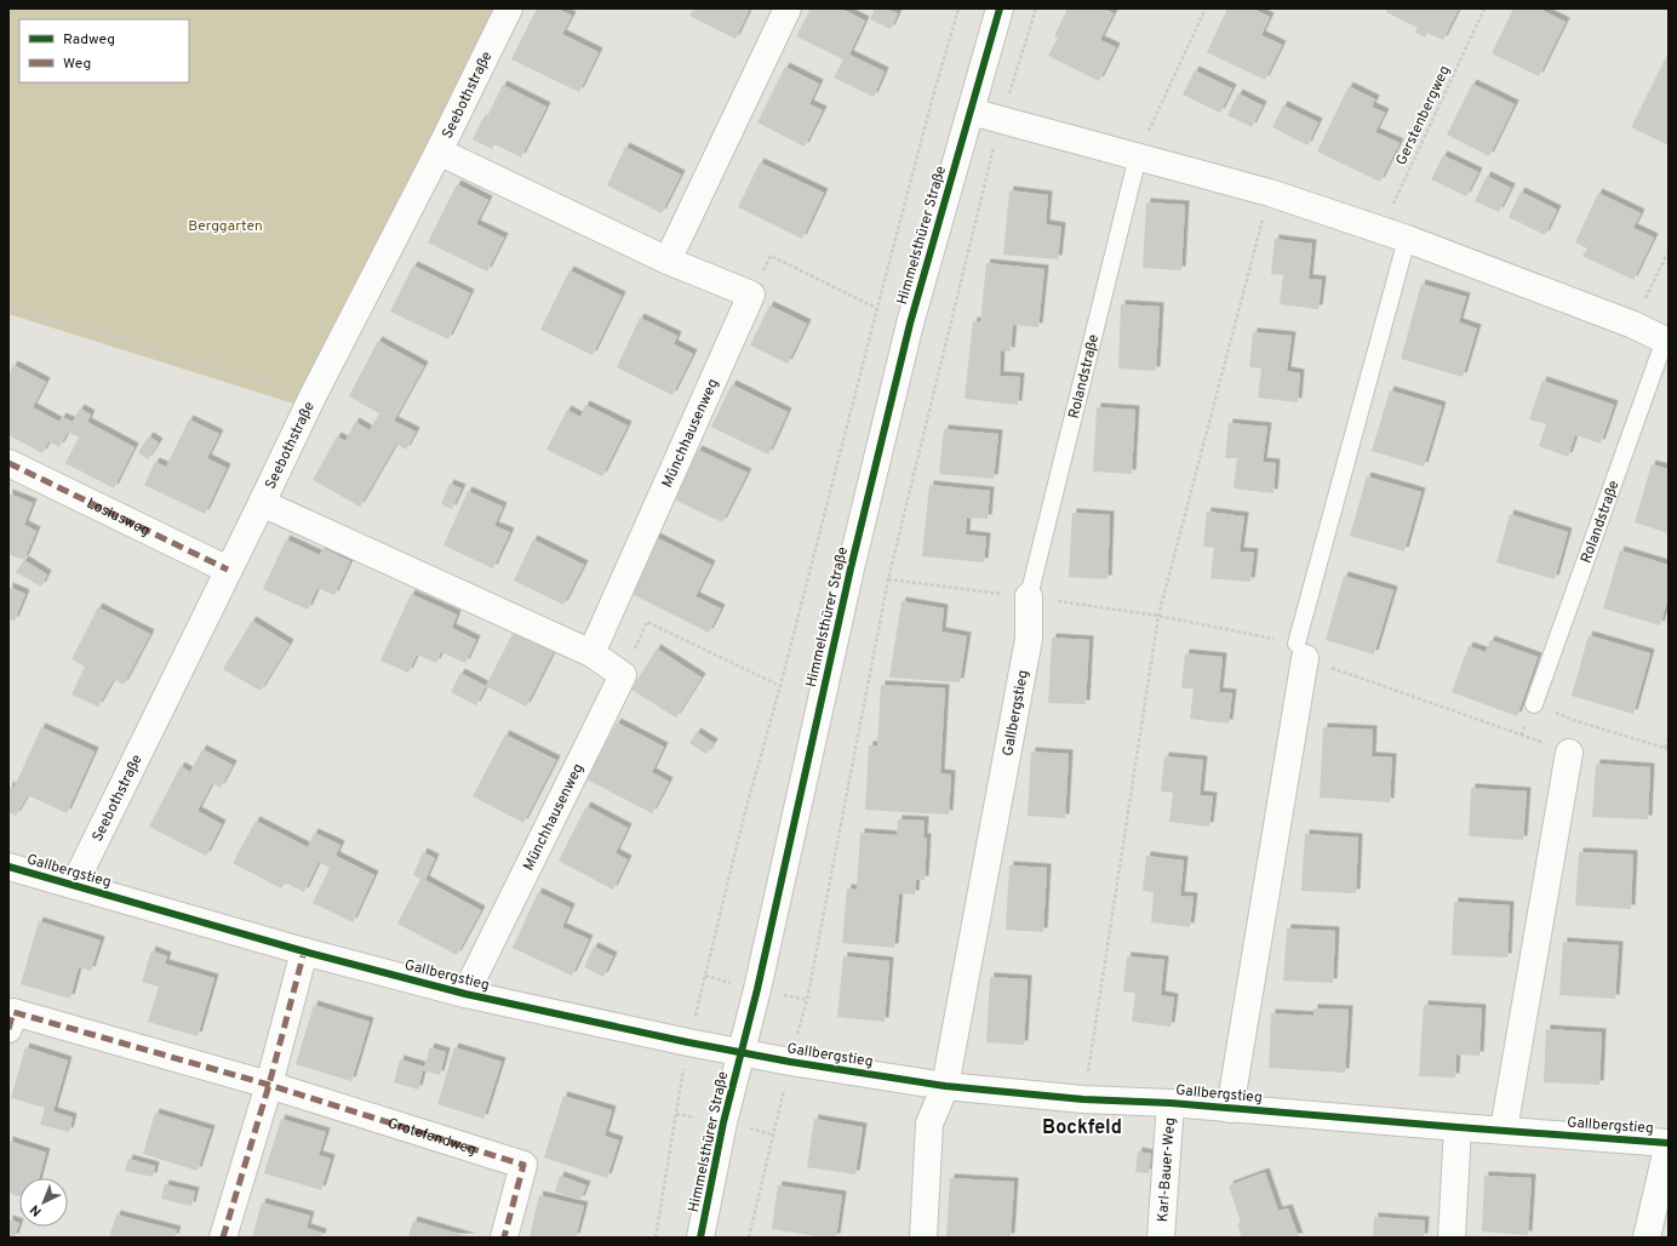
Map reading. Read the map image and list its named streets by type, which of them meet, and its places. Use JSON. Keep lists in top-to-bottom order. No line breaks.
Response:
{"streets":{"street":["Seebothstraße","Himmelsthürer Straße","Rolandstraße","Münchhausenweg","Losiusweg","Gallbergstieg","Grotefendweg","Karl-Bauer-Weg"],"path":["Gerstenbergweg"]},"crossings":[["Seebothstraße","Losiusweg"],["Seebothstraße","Gallbergstieg"],["Gerstenbergweg","Rolandstraße"],["Himmelsthürer Straße","Rolandstraße"],["Himmelsthürer Straße","Gallbergstieg"],["Rolandstraße","Gallbergstieg"],["Münchhausenweg","Gallbergstieg"],["Gallbergstieg","Karl-Bauer-Weg"]],"districts":["Bockfeld"],"parks":["Berggarten"],"legend":["Radweg","Weg"],"north":"bottom left"}
